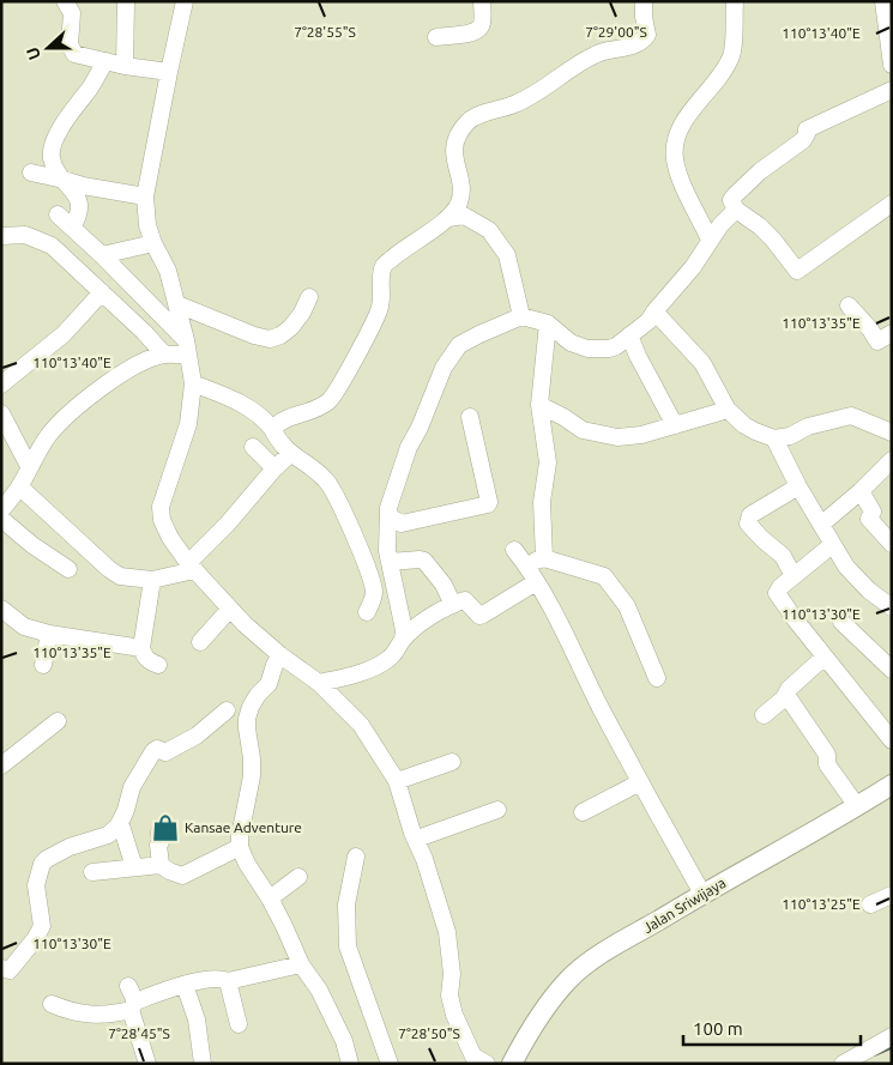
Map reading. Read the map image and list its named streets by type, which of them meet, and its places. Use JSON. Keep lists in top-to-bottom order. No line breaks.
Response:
{"streets":{"main road":["Jalan Sriwijaya"]},"places":{"shop":["Kansae Adventure"]},"scale_bar":"100 m","north":"left","coordinates":["7°29'00\"S","7°28'55\"S","110°13'40\"E","110°13'35\"E","110°13'30\"E","110°13'25\"E","7°28'45\"S","7°28'50\"S"]}
